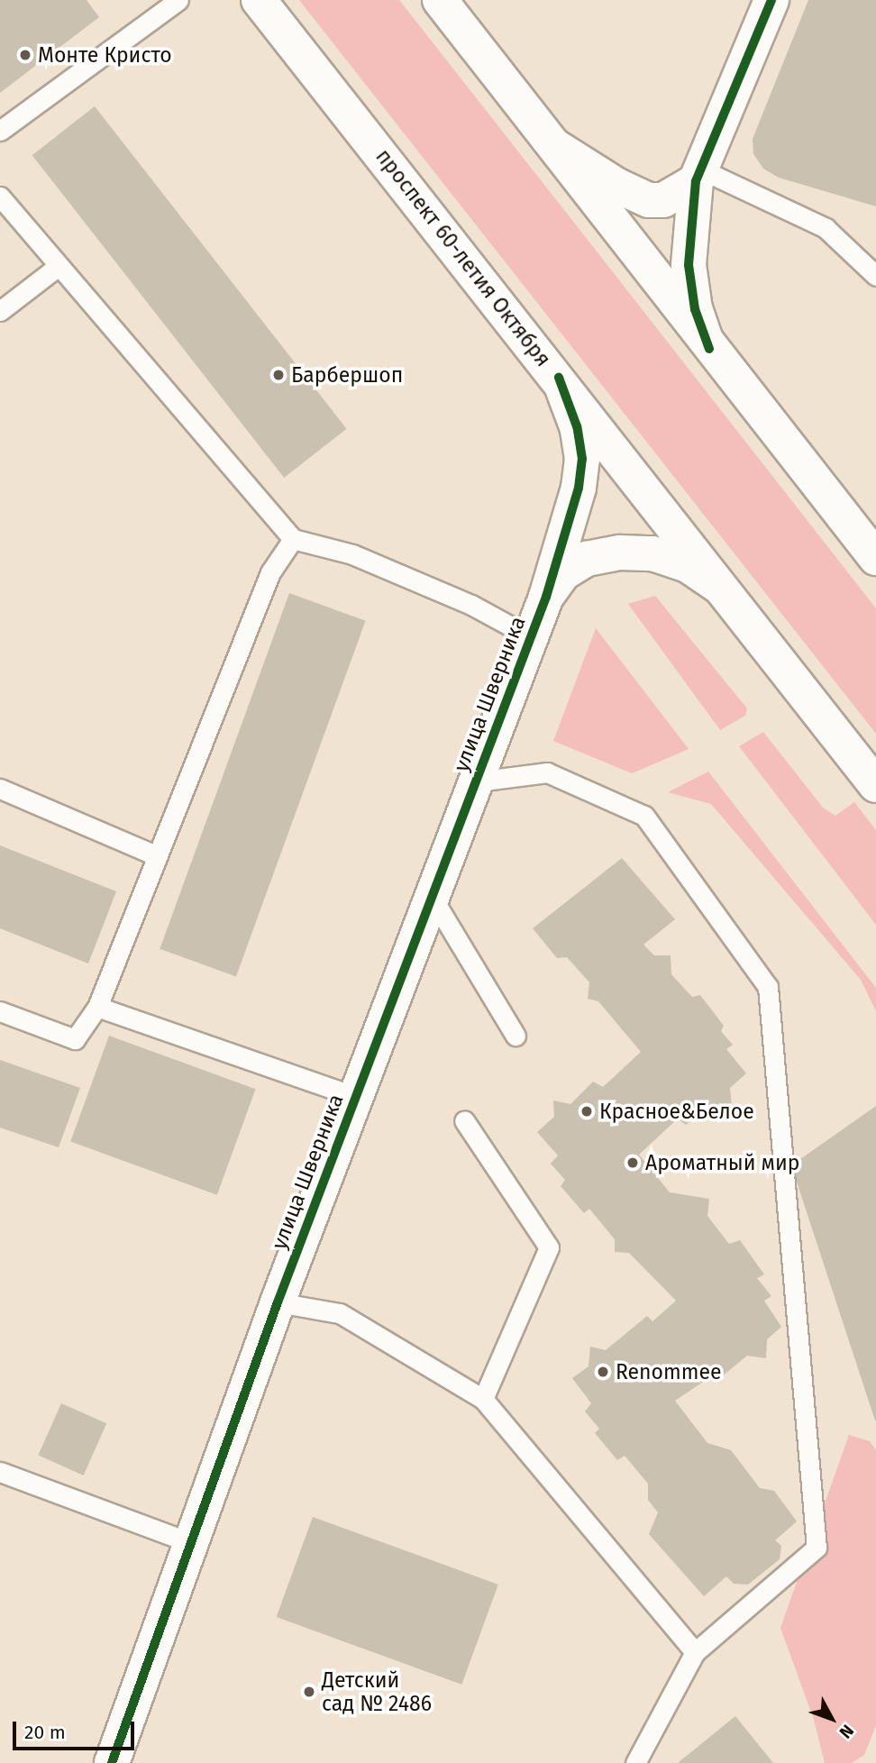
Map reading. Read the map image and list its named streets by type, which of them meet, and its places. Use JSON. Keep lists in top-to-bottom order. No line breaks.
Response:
{"streets":{"street":["проспект 60-летия Октября","улица Шверника"]},"crossings":[["проспект 60-летия Октября","улица Шверника"]],"places":["Монте Кристо","Барбершоп","Красное&Белое","Ароматный мир","Renommee","Детский сад № 2486"],"scale_bar":"20 m","north":"bottom right"}
